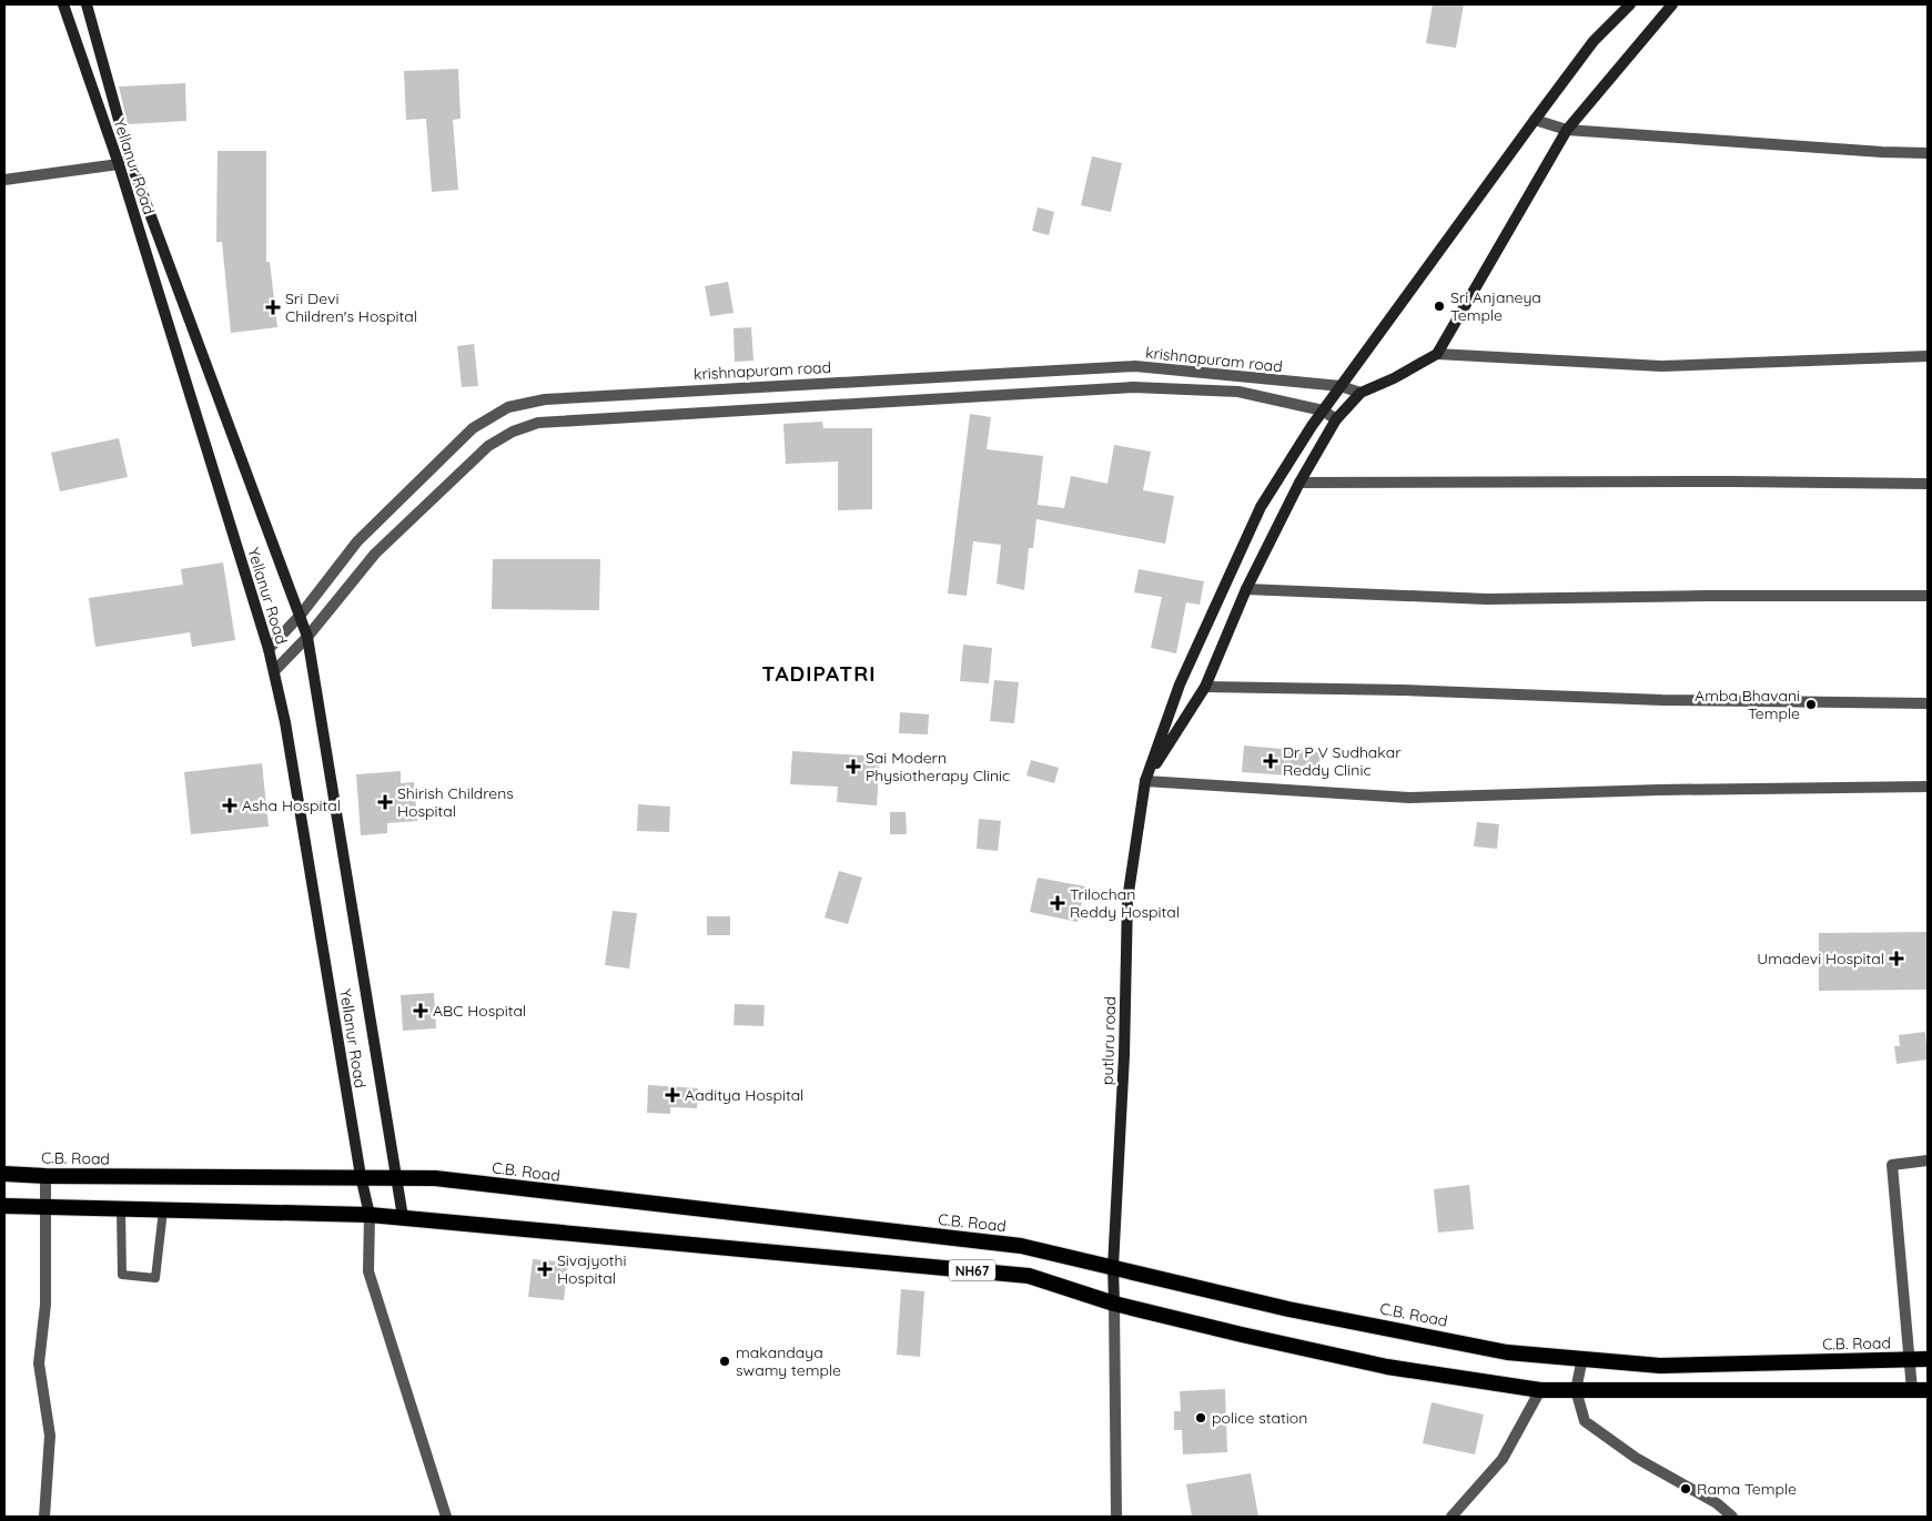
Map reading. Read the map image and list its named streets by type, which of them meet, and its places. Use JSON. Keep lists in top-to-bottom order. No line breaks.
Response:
{"streets":{"highway":["C.B. Road","NH67"],"main road":["Yellanur Road","putluru road"],"street":["krishnapuram road"]},"crossings":[["Yellanur Road","krishnapuram road"],["Yellanur Road","C.B. Road"],["Yellanur Road","NH67"],["putluru road","C.B. Road"],["putluru road","NH67"]],"districts":["TADIPATRI"],"places":{"other":["Sri Anjaneya Temple","Amba Bhavani Temple","makandaya swamy temple","police station","Rama Temple"],"health":["Sri Devi Children's Hospital","Dr P V Sudhakar Reddy Clinic","Sai Modern Physiotherapy Clinic","Shirish Childrens Hospital","Asha Hospital","Trilochan Reddy Hospital","Umadevi Hospital","ABC Hospital","Aaditya Hospital","Sivajyothi Hospital"]}}
